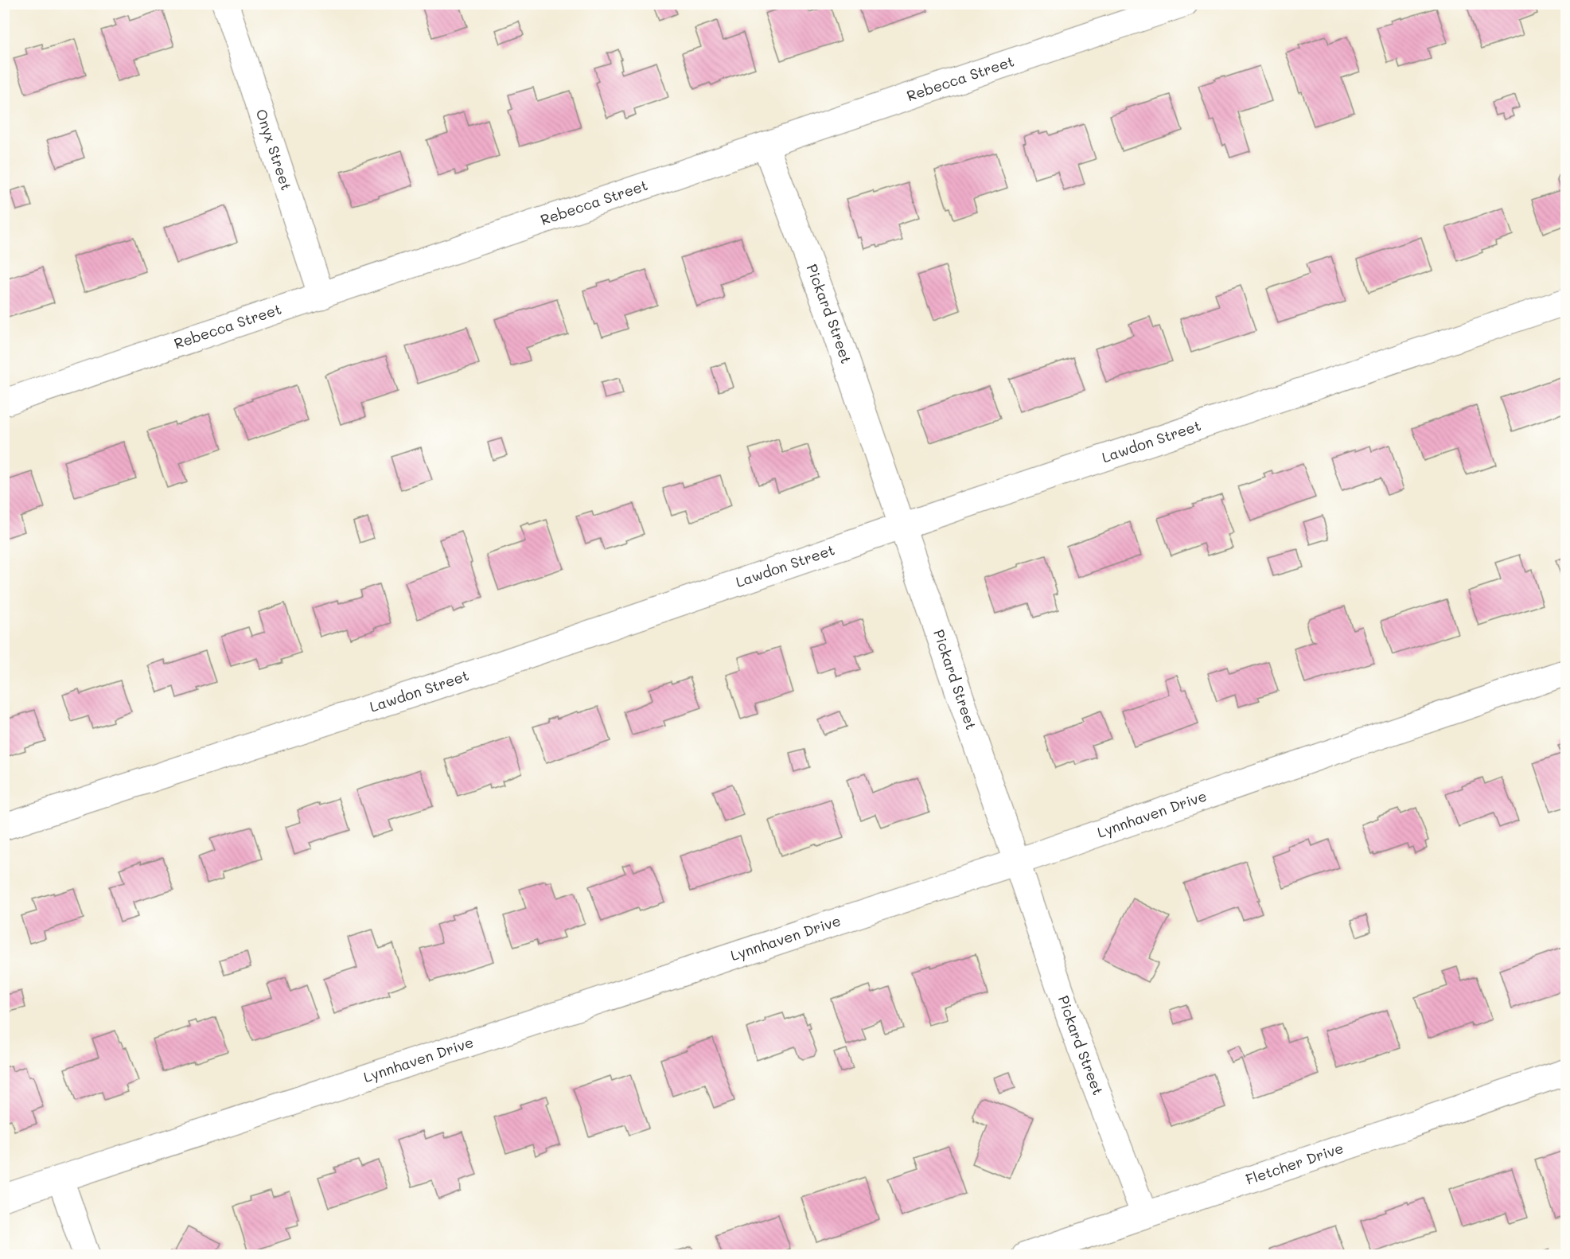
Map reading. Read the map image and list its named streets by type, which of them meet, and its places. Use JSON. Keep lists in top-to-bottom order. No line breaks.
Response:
{"streets":{"street":["Rebecca Street","Onyx Street","Pickard Street","Lawdon Street","Lynnhaven Drive","Fletcher Drive"]},"crossings":[["Rebecca Street","Onyx Street"],["Rebecca Street","Pickard Street"],["Pickard Street","Lawdon Street"],["Pickard Street","Lynnhaven Drive"],["Pickard Street","Fletcher Drive"]]}
